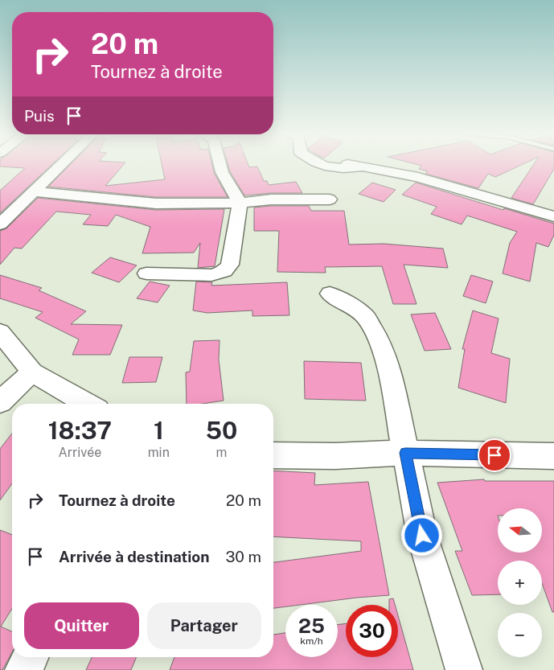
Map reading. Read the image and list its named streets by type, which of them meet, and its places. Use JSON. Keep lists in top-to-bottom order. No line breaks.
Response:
{"north":"left","page":{"turn":["20 m","Tournez à droite"],"then":"Puis","eta":["18:37","Arrivée","1","min","50","m"],"list":[{"name":"Tournez à droite","value":"20 m"},{"name":"Arrivée à destination","value":"30 m"}],"map_buttons":["+","−"],"buttons":["Quitter","Partager"],"speed":"25 km/h","limit":"30"}}
